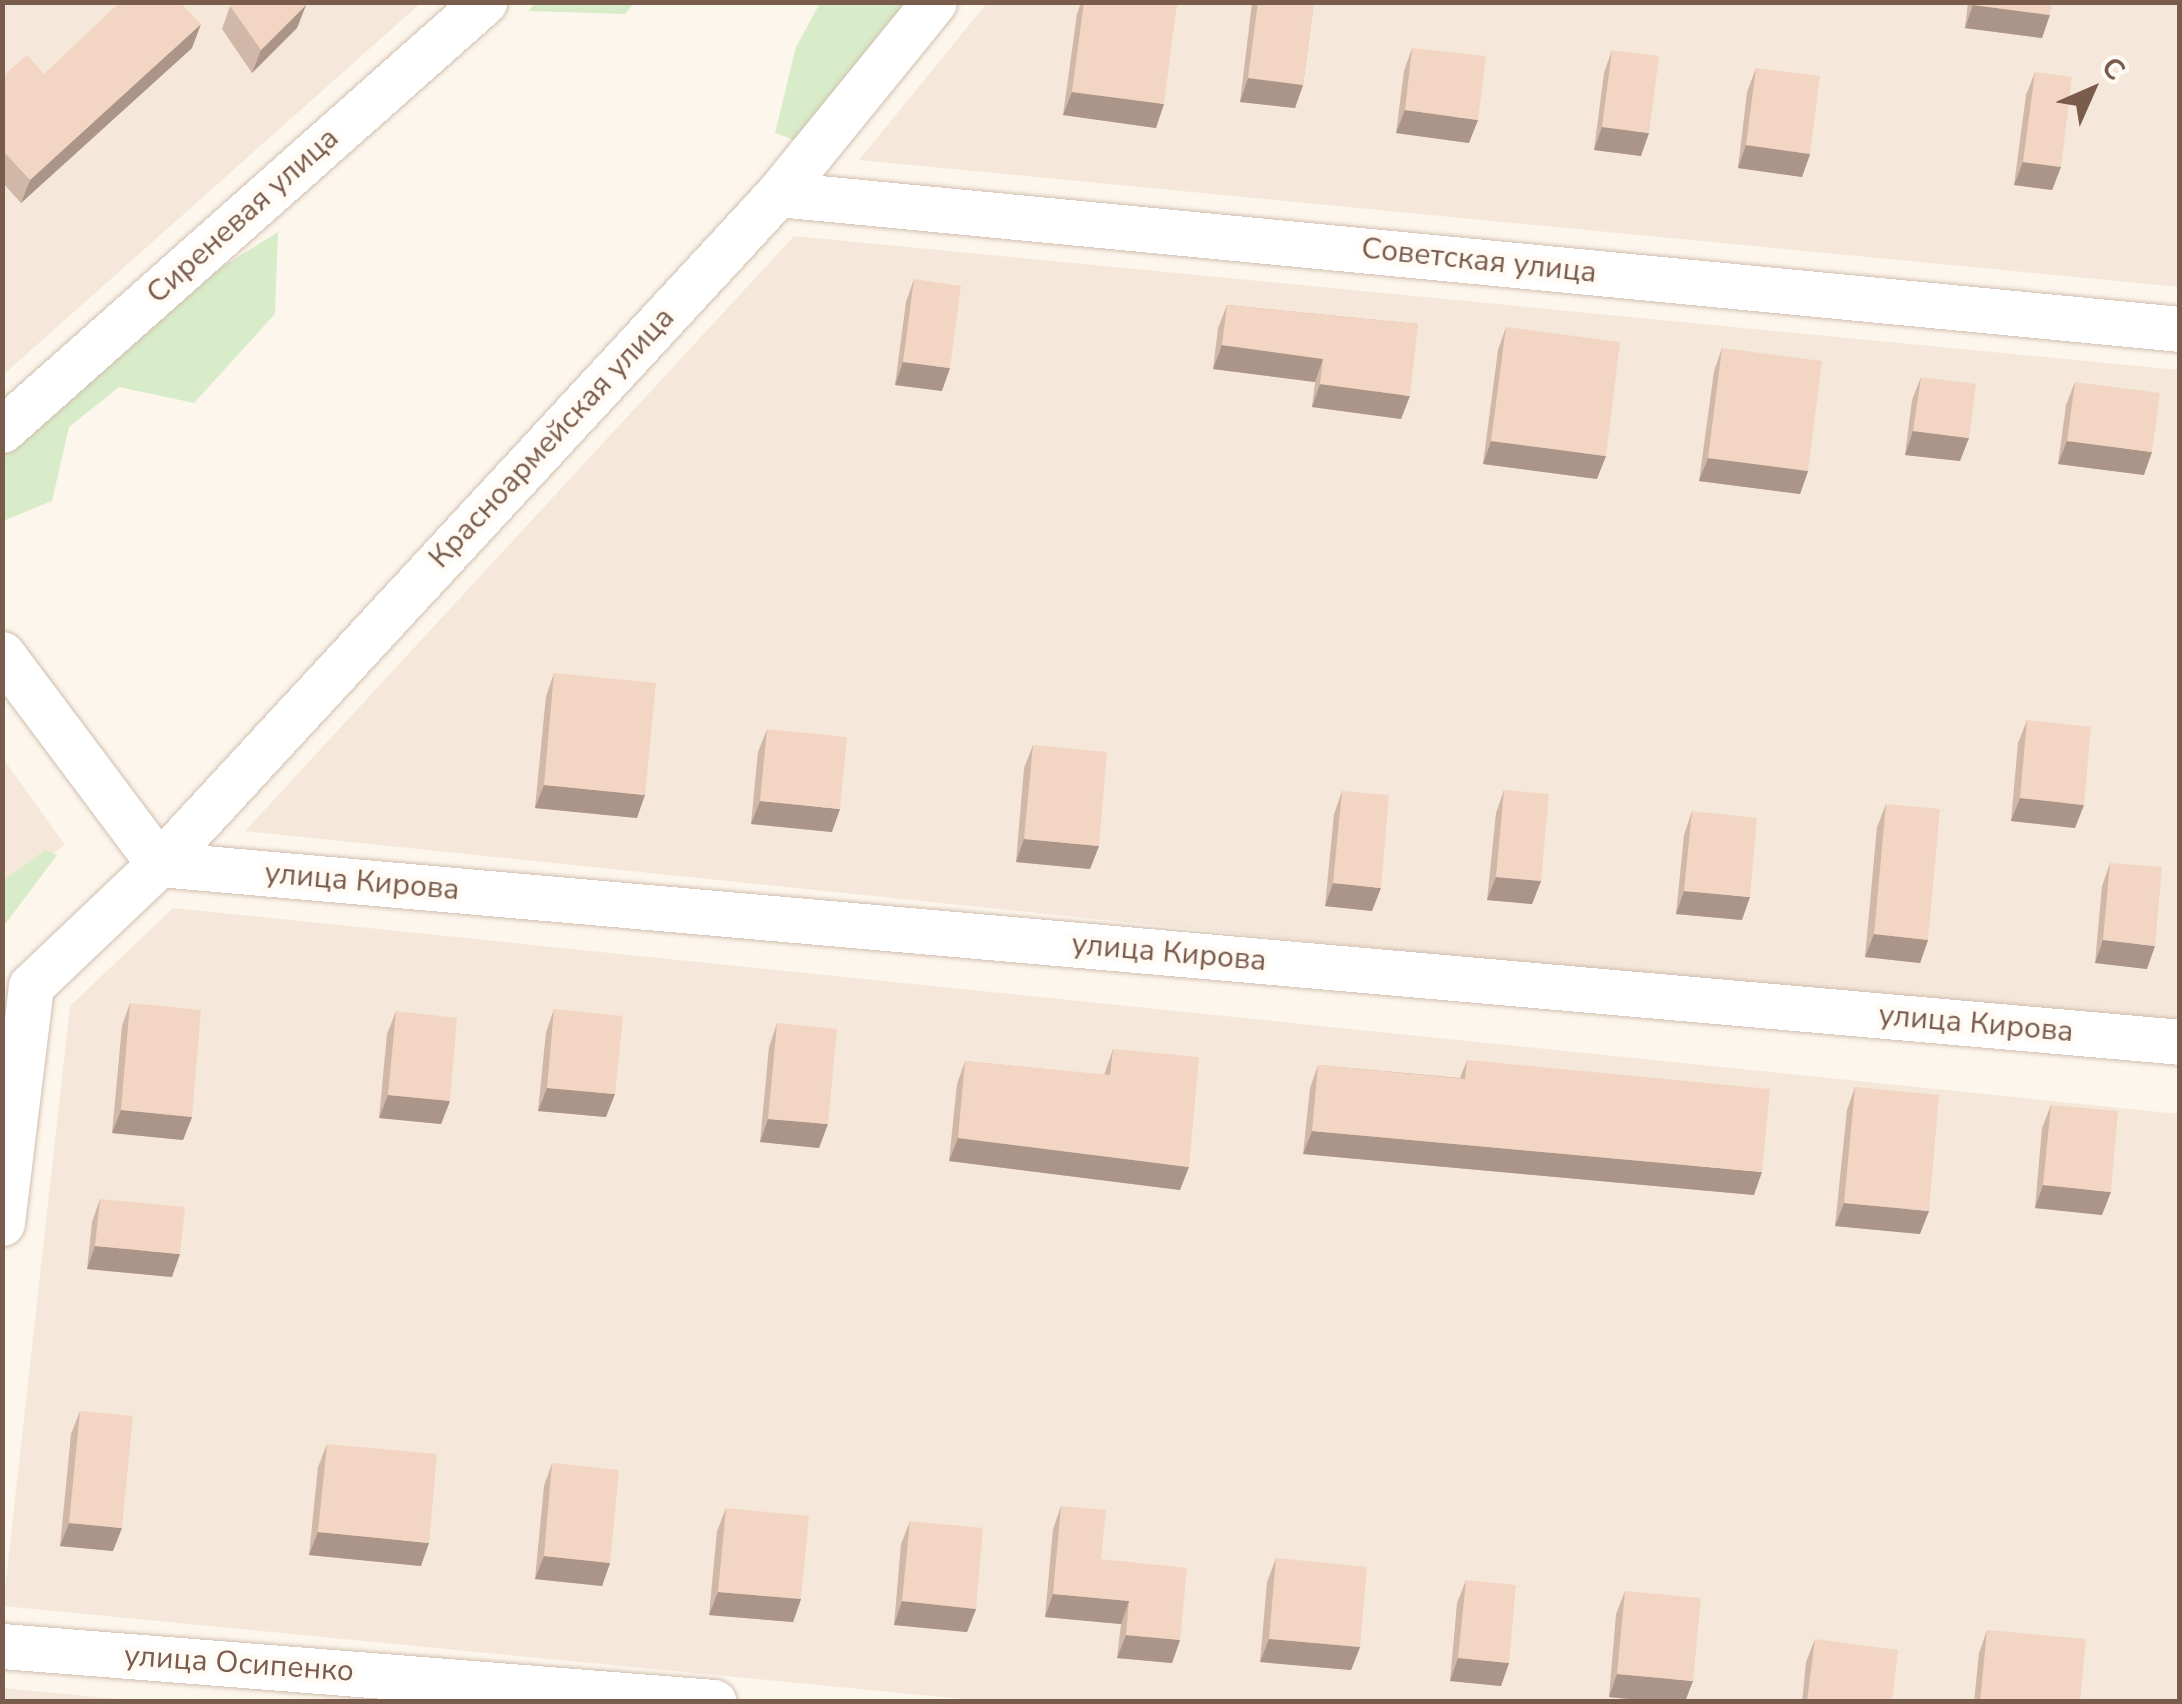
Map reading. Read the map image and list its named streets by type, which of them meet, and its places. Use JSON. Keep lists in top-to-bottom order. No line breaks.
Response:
{"streets":{"street":["Сиреневая улица","Советская улица","Красноармейская улица","улица Кирова","улица Осипенко"]},"crossings":[["Советская улица","Красноармейская улица"],["Красноармейская улица","улица Кирова"]],"north":"top right"}
